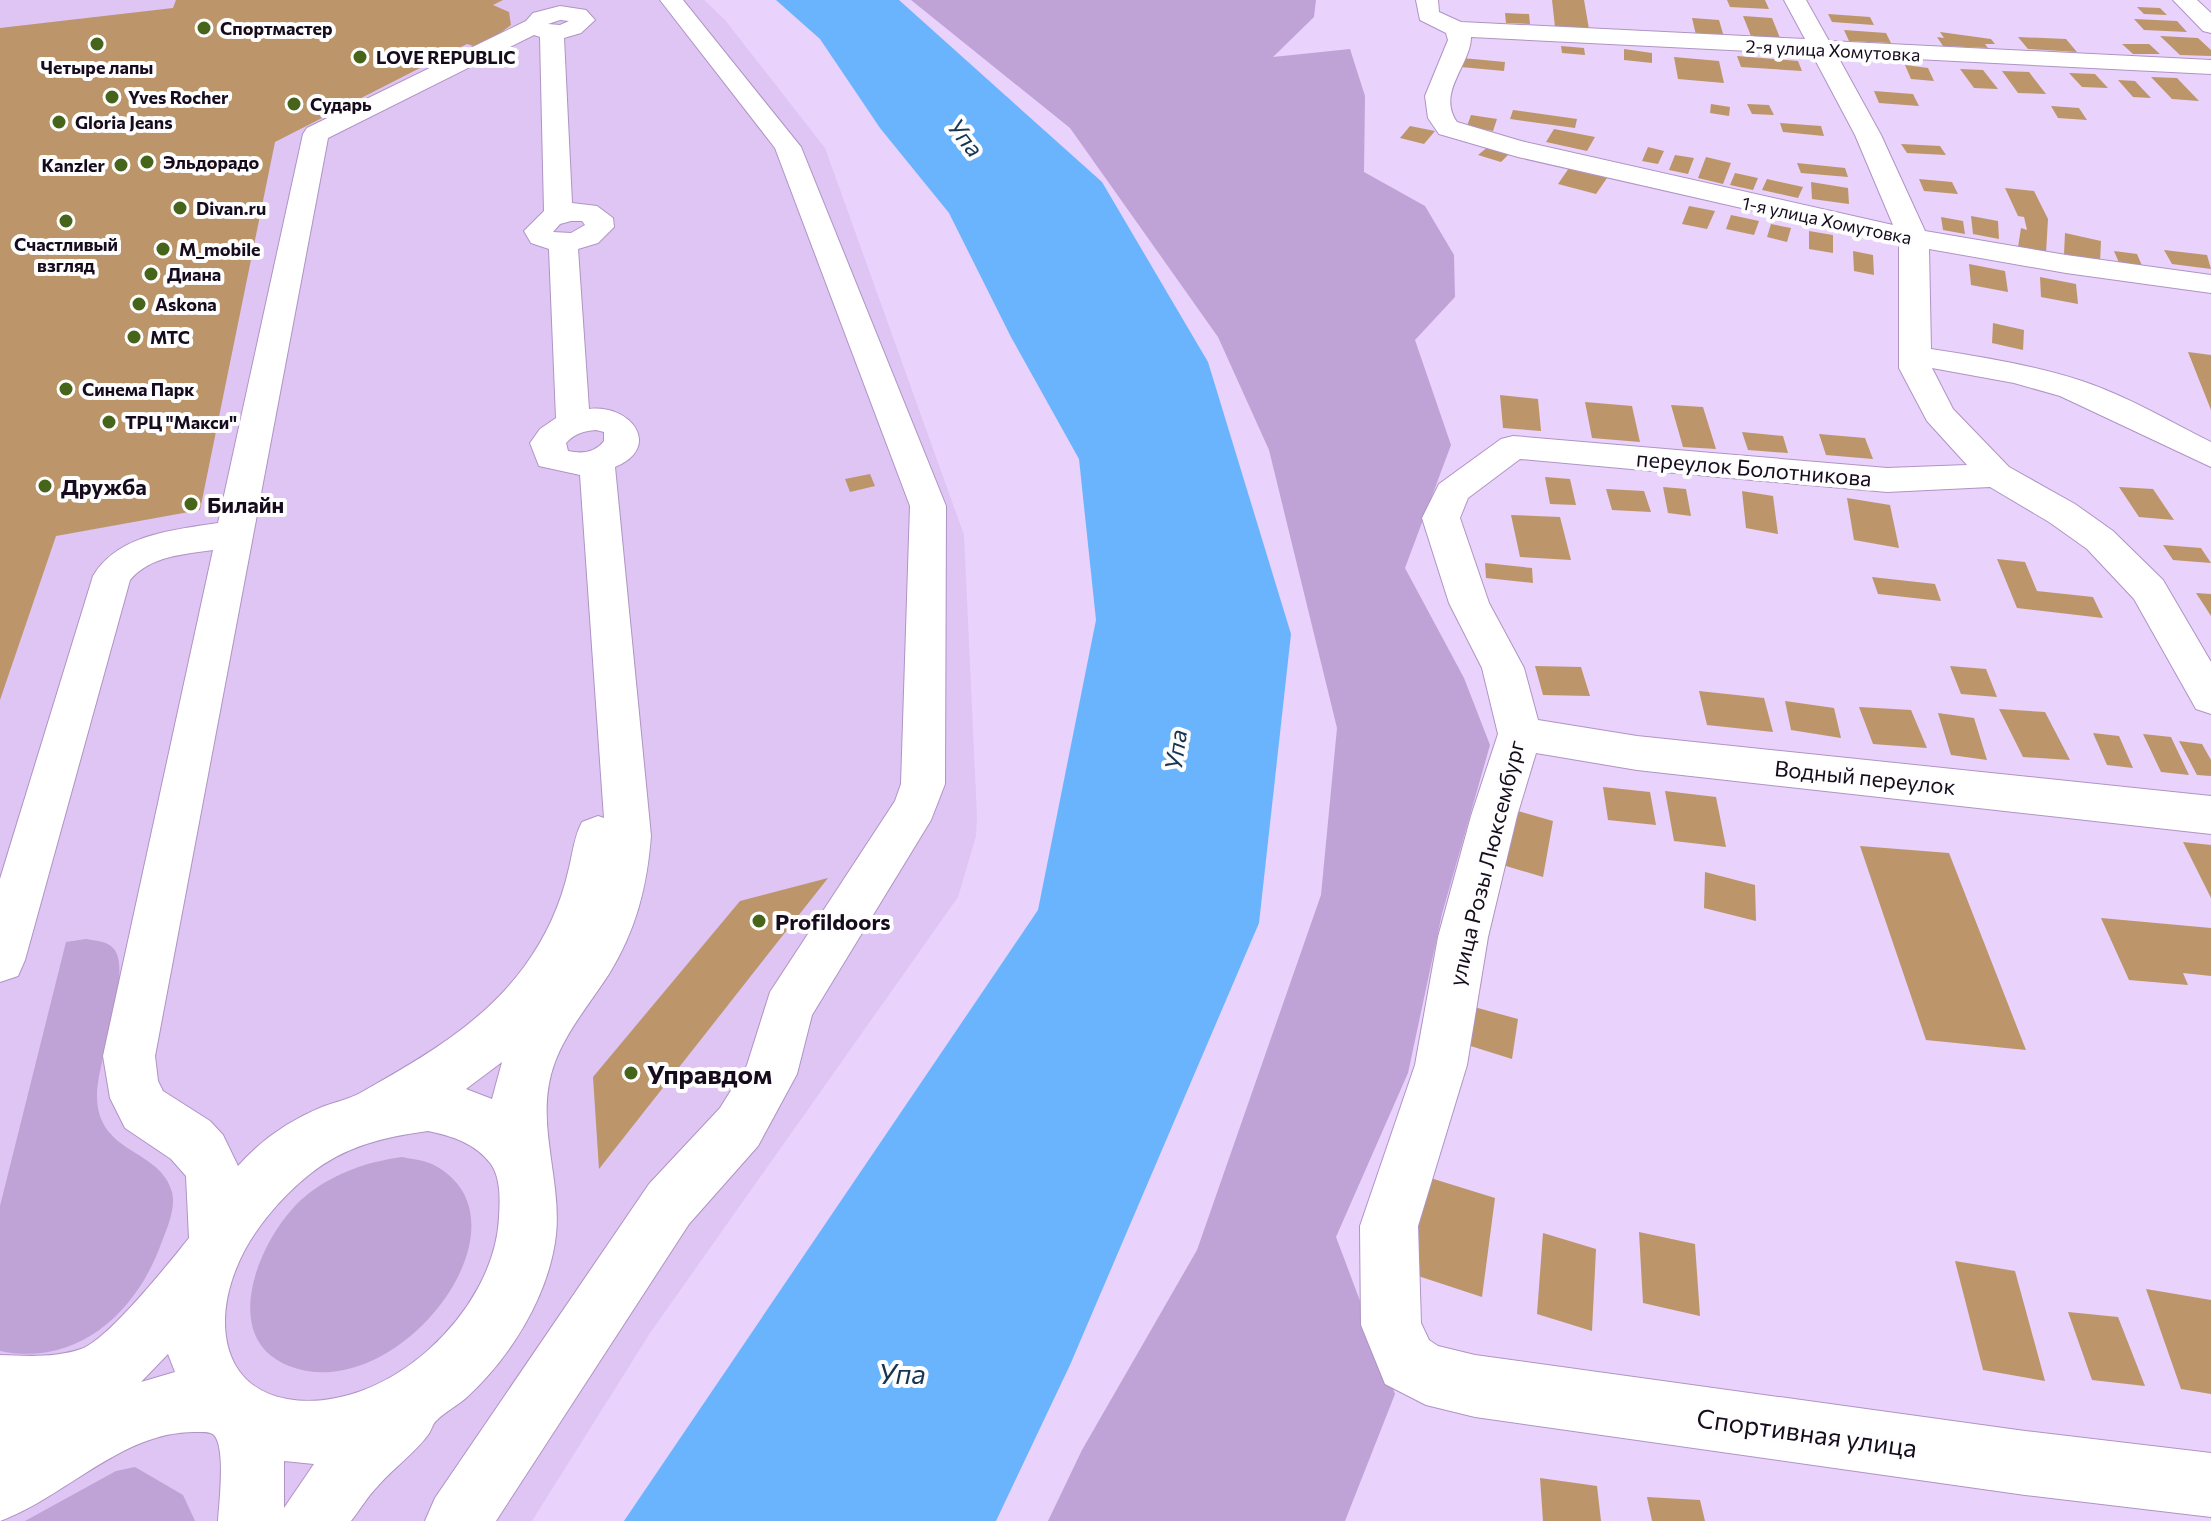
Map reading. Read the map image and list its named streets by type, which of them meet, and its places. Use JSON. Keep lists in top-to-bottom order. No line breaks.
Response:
{"streets":{"street":["2-я улица Хомутовка","1-я улица Хомутовка","переулок Болотникова","Водный переулок","улица Розы Люксембург","Спортивная улица"]},"crossings":[["2-я улица Хомутовка","1-я улица Хомутовка"],["переулок Болотникова","улица Розы Люксембург"],["Водный переулок","улица Розы Люксембург"],["улица Розы Люксембург","Спортивная улица"]],"water":["Упа"],"places":["Спортмастер","Четыре лапы","LOVE REPUBLIC","Yves Rocher","Сударь","Gloria Jeans","Эльдорадо","Kanzler","Divan.ru","Счастливый взгляд","M_mobile","Диана","Askona","МТС","Синема Парк","ТРЦ \"Макси\"","Дружба","Билайн","Profildoors","Управдом"]}
